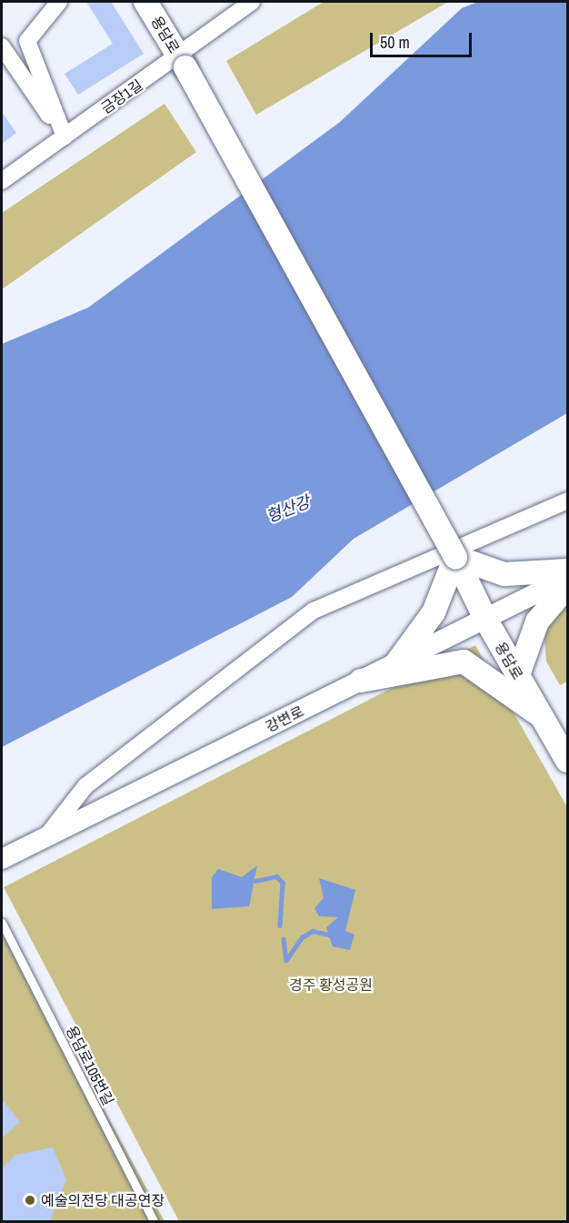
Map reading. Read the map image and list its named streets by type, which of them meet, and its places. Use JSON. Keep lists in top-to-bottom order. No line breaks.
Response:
{"streets":{"main road":["용담로"],"street":["금장1길","강변로"],"lane":["용담로105번길"]},"crossings":[["용담로","금장1길"],["용담로","강변로"]],"water":["형산강"],"parks":["경주 황성공원"],"places":["예술의전당 대공연장"],"scale_bar":"50 m"}
